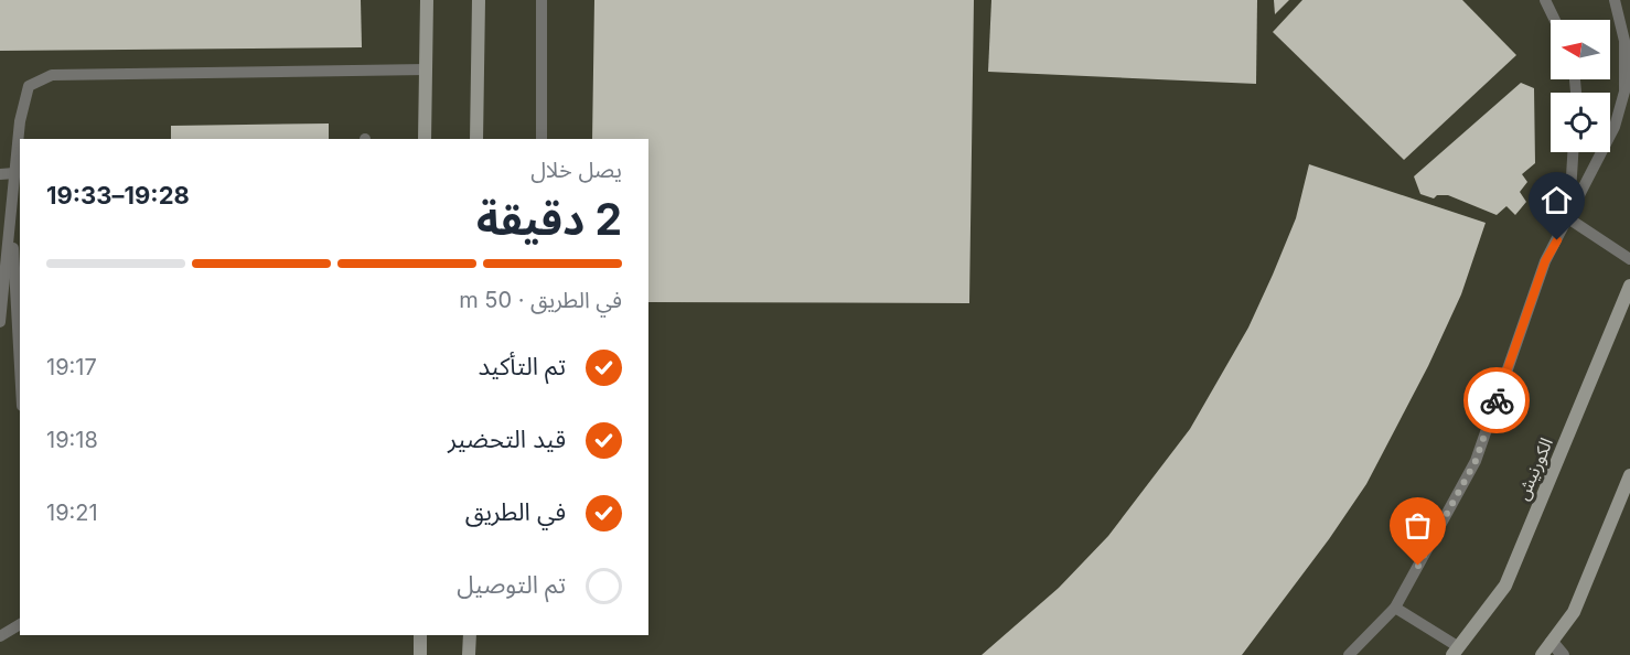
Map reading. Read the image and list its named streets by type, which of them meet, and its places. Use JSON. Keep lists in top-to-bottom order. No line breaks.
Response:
{"streets":{"main road":["الكورنيش"]},"north":"left","page":{"heading":["2 دقيقة","يصل خلال","19:28–19:33"],"bar":"في الطريق · 50 m","list":[["تم التأكيد","19:17"],["قيد التحضير","19:18"],["في الطريق","19:21"],"تم التوصيل"]}}
